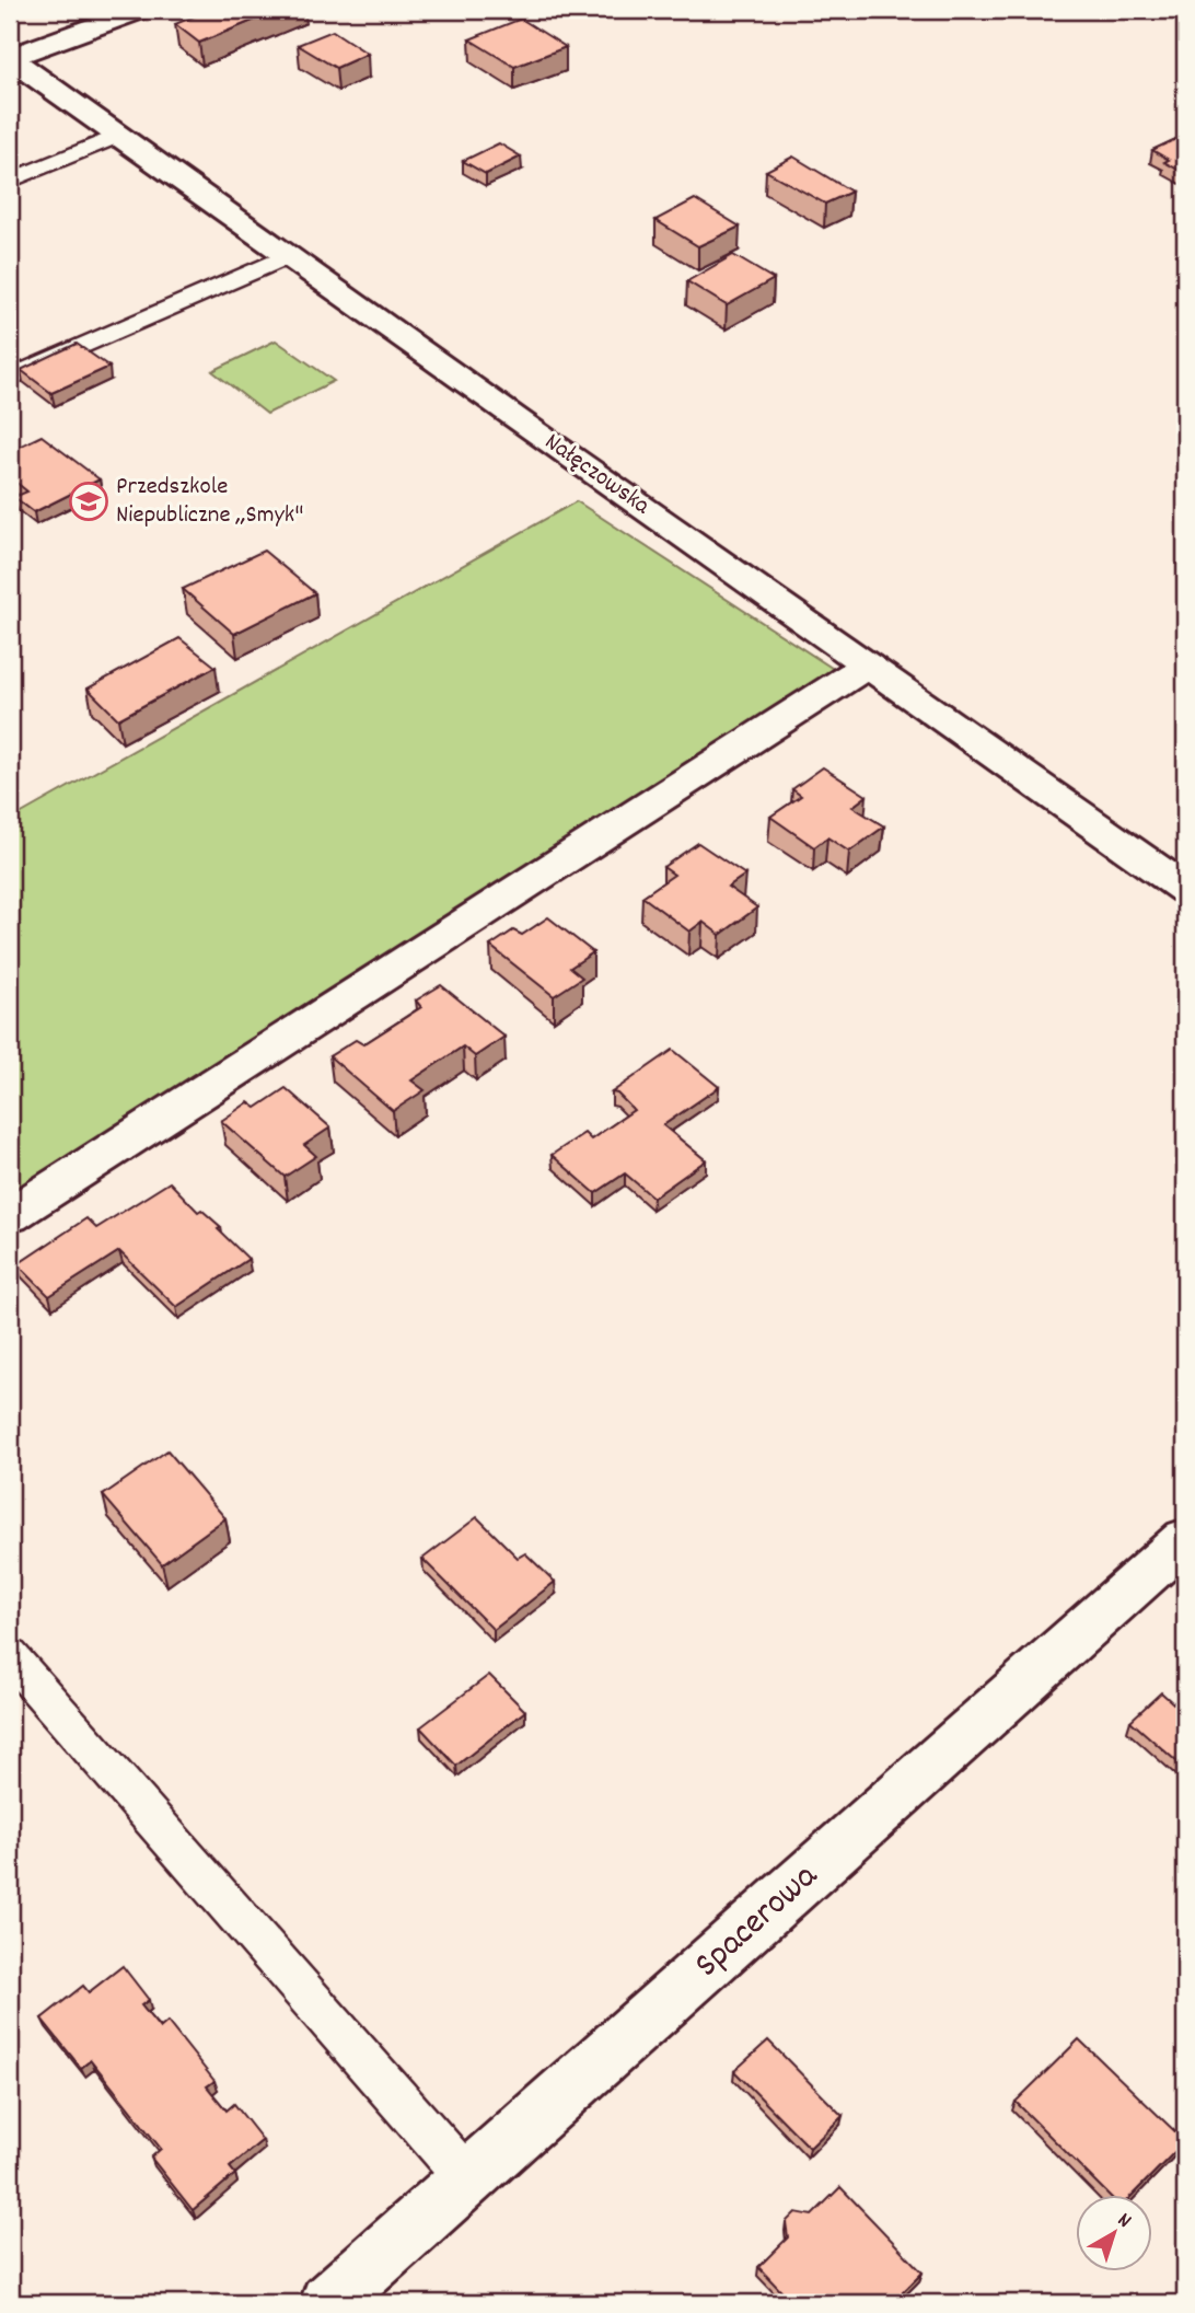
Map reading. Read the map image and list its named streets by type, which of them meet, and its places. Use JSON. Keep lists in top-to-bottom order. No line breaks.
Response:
{"streets":{"street":["Nałęczowska","Spacerowa"]},"places":{"school or university":["Przedszkole Niepubliczne ,,Smyk\""]},"north":"top right"}
